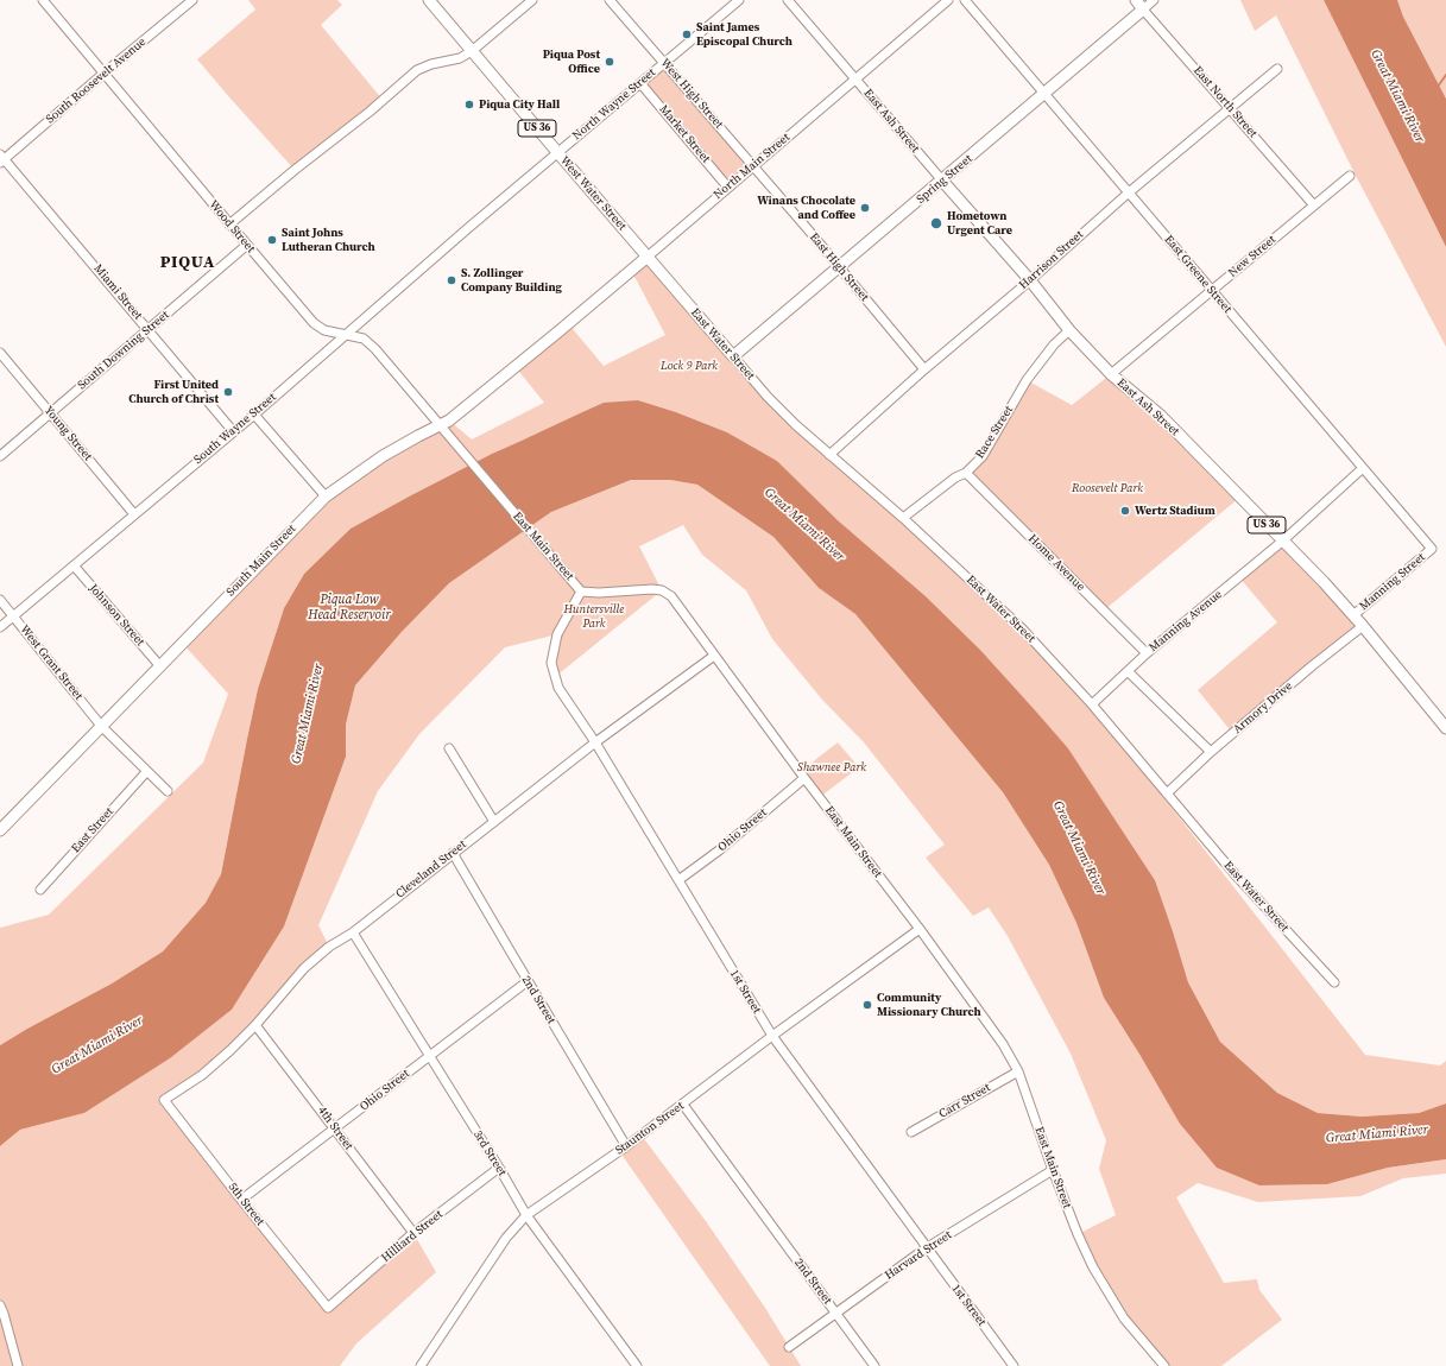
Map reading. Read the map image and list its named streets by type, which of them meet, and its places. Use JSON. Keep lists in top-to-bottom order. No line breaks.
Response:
{"streets":{"main road":["East North Street","East Ash Street","US 36","North Main Street","Spring Street","West Water Street","East Water Street","South Main Street"],"street":["South Roosevelt Avenue","West High Street","North Wayne Street","Market Street","Wood Street","New Street","Harrison Street","East High Street","East Greene Street","Miami Street","South Downing Street","South Wayne Street","Race Street","Young Street","East Main Street","Home Avenue","Manning Street","Johnson Street","Manning Avenue","West Grant Street","Armory Drive","East Street","Ohio Street","Cleveland Street","1st Street","2nd Street","Carr Street","4th Street","Staunton Street","3rd Street","5th Street","Hilliard Street","Harvard Street"]},"crossings":[["South Roosevelt Avenue","Wood Street"],["South Roosevelt Avenue","Miami Street"],["West High Street","North Wayne Street"],["West High Street","North Main Street"],["West High Street","East High Street"],["East North Street","Spring Street"],["East North Street","New Street"],["East North Street","Harrison Street"],["North Wayne Street","Market Street"],["North Wayne Street","West Water Street"],["North Wayne Street","South Wayne Street"],["East Ash Street","North Main Street"],["East Ash Street","Spring Street"],["East Ash Street","New Street"],["East Ash Street","Harrison Street"],["East Ash Street","Race Street"],["East Ash Street","Manning Street"],["East Ash Street","Manning Avenue"],["East Ash Street","Armory Drive"],["Market Street","North Main Street"],["North Main Street","West Water Street"],["North Main Street","East High Street"],["North Main Street","East Water Street"],["North Main Street","South Main Street"],["Spring Street","East High Street"],["Spring Street","East Greene Street"],["Spring Street","East Water Street"],["West Water Street","East Water Street"],["Wood Street","South Downing Street"],["Wood Street","South Wayne Street"],["Wood Street","East Main Street"],["Wood Street","South Main Street"],["New Street","East Greene Street"],["Harrison Street","East High Street"],["Harrison Street","East Greene Street"],["Harrison Street","East Water Street"],["East Greene Street","Manning Street"],["East Greene Street","Manning Avenue"],["Miami Street","South Downing Street"],["Miami Street","South Wayne Street"],["East Water Street","Race Street"],["East Water Street","Manning Avenue"],["East Water Street","Armory Drive"],["South Downing Street","Young Street"],["South Wayne Street","Young Street"],["South Wayne Street","Johnson Street"],["South Wayne Street","West Grant Street"],["Race Street","Home Avenue"],["East Main Street","South Main Street"],["East Main Street","Ohio Street"],["East Main Street","Cleveland Street"],["East Main Street","1st Street"],["East Main Street","Carr Street"],["East Main Street","Staunton Street"],["East Main Street","Harvard Street"],["South Main Street","Johnson Street"],["South Main Street","West Grant Street"],["Home Avenue","Manning Avenue"],["West Grant Street","East Street"],["Ohio Street","1st Street"],["Ohio Street","2nd Street"],["Ohio Street","4th Street"],["Ohio Street","3rd Street"],["Ohio Street","5th Street"],["Cleveland Street","1st Street"],["Cleveland Street","2nd Street"],["Cleveland Street","4th Street"],["Cleveland Street","3rd Street"],["Cleveland Street","5th Street"],["1st Street","Staunton Street"],["1st Street","Harvard Street"],["2nd Street","Staunton Street"],["2nd Street","Harvard Street"],["4th Street","Hilliard Street"],["Staunton Street","3rd Street"],["3rd Street","Hilliard Street"],["5th Street","Hilliard Street"]],"districts":["PIQUA"],"water":["Great Miami River","Piqua Low Head Reservoir"],"parks":["Lock 9 Park","Roosevelt Park","Huntersville Park","Shawnee Park"],"places":["Saint James Episcopal Church","Piqua Post Office","Piqua City Hall","Winans Chocolate and Coffee","Hometown Urgent Care","Saint Johns Lutheran Church","S. Zollinger Company Building","First United Church of Christ","Wertz Stadium","Community Missionary Church"]}
